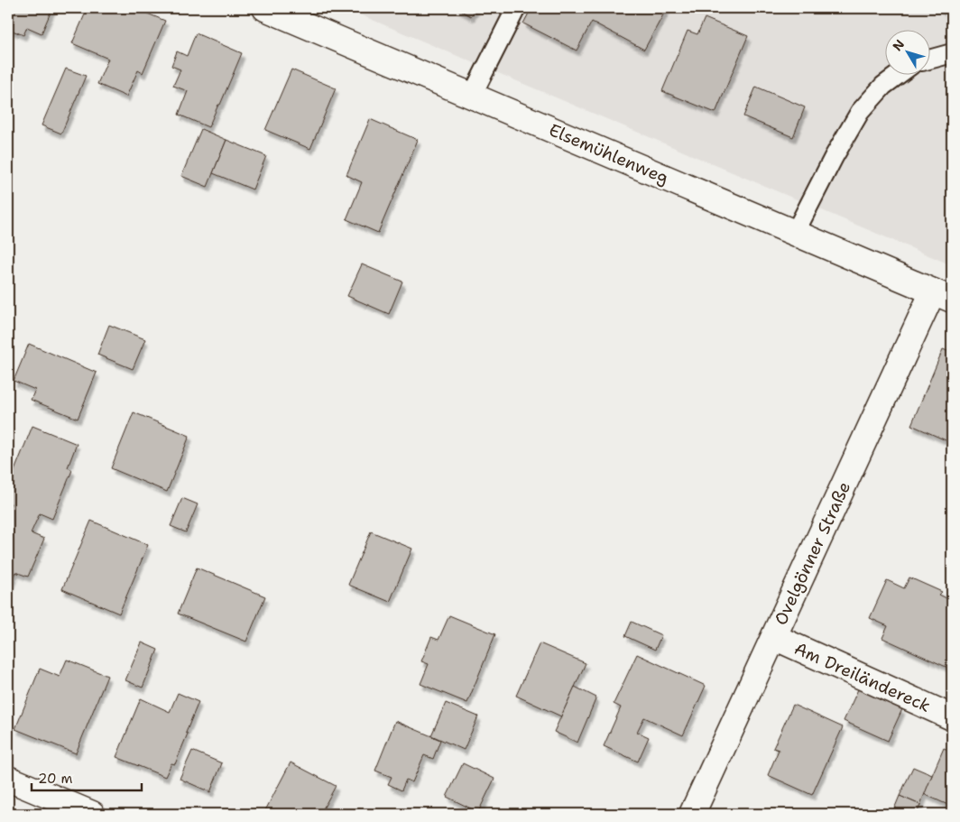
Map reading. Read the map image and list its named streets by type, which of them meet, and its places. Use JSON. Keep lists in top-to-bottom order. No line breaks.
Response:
{"streets":{"street":["Elsemühlenweg","Ovelgönner Straße","Am Dreiländereck"]},"crossings":[["Elsemühlenweg","Ovelgönner Straße"],["Ovelgönner Straße","Am Dreiländereck"]],"scale_bar":"20 m","north":"top left"}
